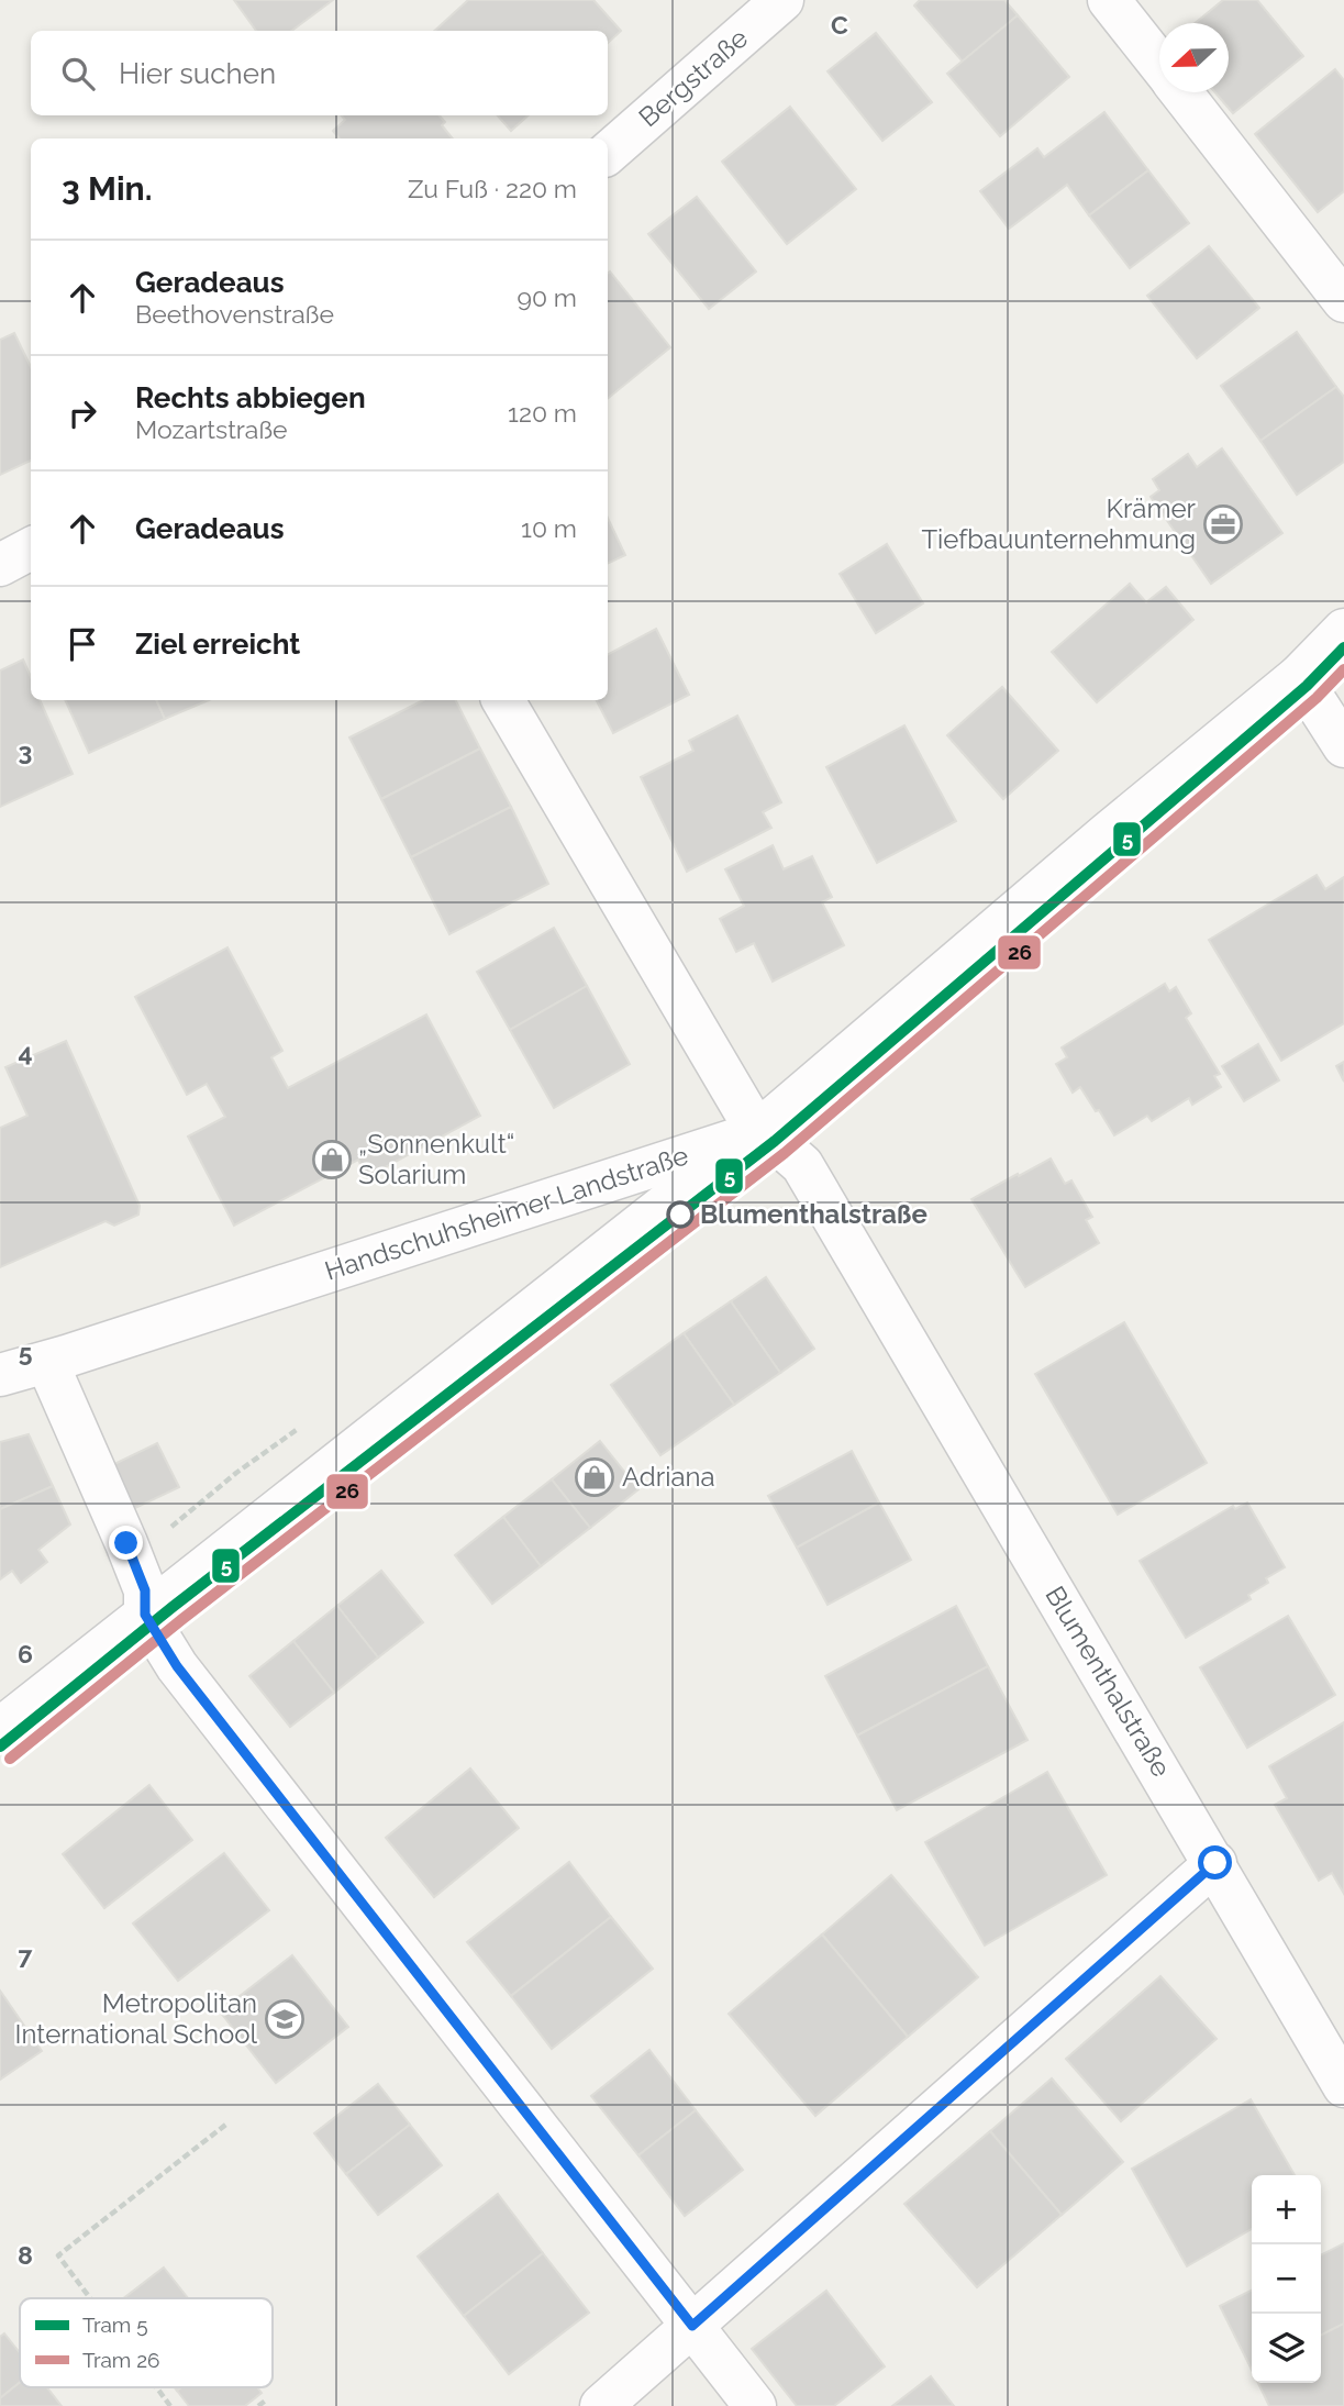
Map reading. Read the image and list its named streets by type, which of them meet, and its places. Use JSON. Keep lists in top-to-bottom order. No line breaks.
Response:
{"streets":{"street":["Bergstraße","Handschuhsheimer Landstraße","Blumenthalstraße"]},"crossings":[["Handschuhsheimer Landstraße","Blumenthalstraße"]],"places":{"office":["Krämer Tiefbauunternehmung"],"shop":["„Sonnenkult“ Solarium","Adriana"],"other":["Blumenthalstraße"],"school or university":["Metropolitan International School"]},"lines":["tram line 5","tram line 26"],"legend":["Tram 5","Tram 26"],"north":"left","page":{"search":"Hier suchen","heading":["3 Min.","Zu Fuß · 220 m"],"list":[["Geradeaus","Beethovenstraße","90 m"],["Rechts abbiegen","Mozartstraße","120 m"],["Geradeaus","10 m"],"Ziel erreicht"],"map_buttons":["+","−"]},"grid":{"columns":["C"],"rows":["3","4","5","6","7","8"]}}
